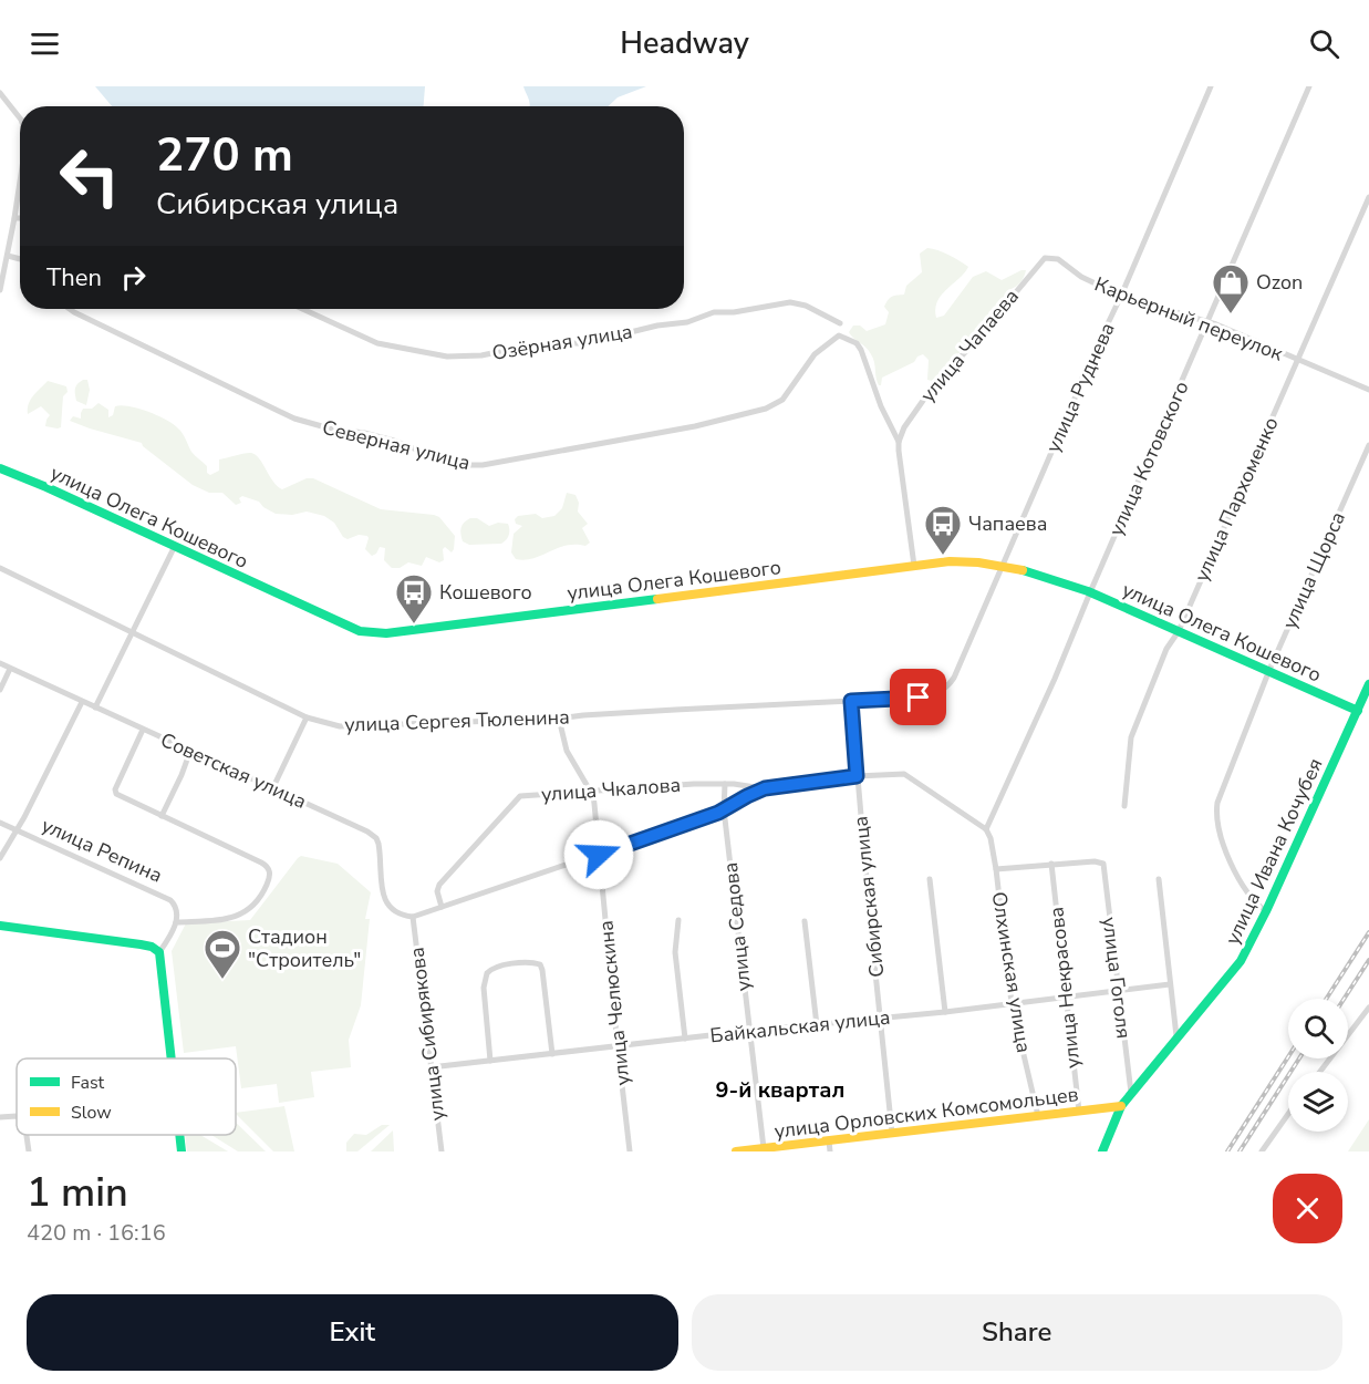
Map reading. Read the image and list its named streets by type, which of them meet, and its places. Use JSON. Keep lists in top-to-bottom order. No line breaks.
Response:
{"streets":{"street":["Карьерный переулок","Озёрная улица","улица Чапаева","улица Руднева","Северная улица","улица Котовского","улица Пархоменко","улица Олега Кошевого","улица Щорса","улица Сергея Тюленина","Советская улица","улица Чкалова","улица Репина","улица Ивана Кочубея","Сибирская улица","улица Седова","Олхинская улица","улица Гоголя","улица Некрасова","улица Челюскина","Байкальская улица","улица Сибирякова","улица Орловских Комсомольцев"]},"crossings":[["Карьерный переулок","улица Чапаева"],["Карьерный переулок","улица Руднева"],["Карьерный переулок","улица Котовского"],["Карьерный переулок","улица Пархоменко"],["улица Чапаева","Северная улица"],["улица Руднева","улица Олега Кошевого"],["улица Руднева","улица Сергея Тюленина"],["улица Котовского","улица Олега Кошевого"],["улица Котовского","Олхинская улица"],["улица Пархоменко","улица Олега Кошевого"],["улица Олега Кошевого","улица Щорса"],["улица Олега Кошевого","улица Ивана Кочубея"],["улица Щорса","улица Ивана Кочубея"],["улица Сергея Тюленина","Сибирская улица"],["улица Сергея Тюленина","улица Челюскина"],["Советская улица","улица Сибирякова"],["улица Чкалова","улица Седова"],["улица Чкалова","улица Челюскина"],["улица Ивана Кочубея","улица Гоголя"],["улица Ивана Кочубея","улица Орловских Комсомольцев"],["Сибирская улица","Байкальская улица"],["Сибирская улица","улица Орловских Комсомольцев"],["улица Седова","Байкальская улица"],["улица Седова","улица Орловских Комсомольцев"],["Олхинская улица","Байкальская улица"],["Олхинская улица","улица Орловских Комсомольцев"],["улица Гоголя","улица Некрасова"],["улица Гоголя","Байкальская улица"],["улица Некрасова","Байкальская улица"],["улица Некрасова","улица Орловских Комсомольцев"],["улица Челюскина","Байкальская улица"],["Байкальская улица","улица Сибирякова"]],"districts":["9-й квартал"],"places":{"shop":["Ozon"],"bus stop":["Чапаева","Кошевого"],"sports":["Стадион \"Строитель\""]},"legend":["Fast","Slow"],"page":{"header":"Headway","turn":["270 m","Сибирская улица"],"then":"Then","heading":["1 min","420 m · 16:16"],"buttons":["Exit","Share"]}}
